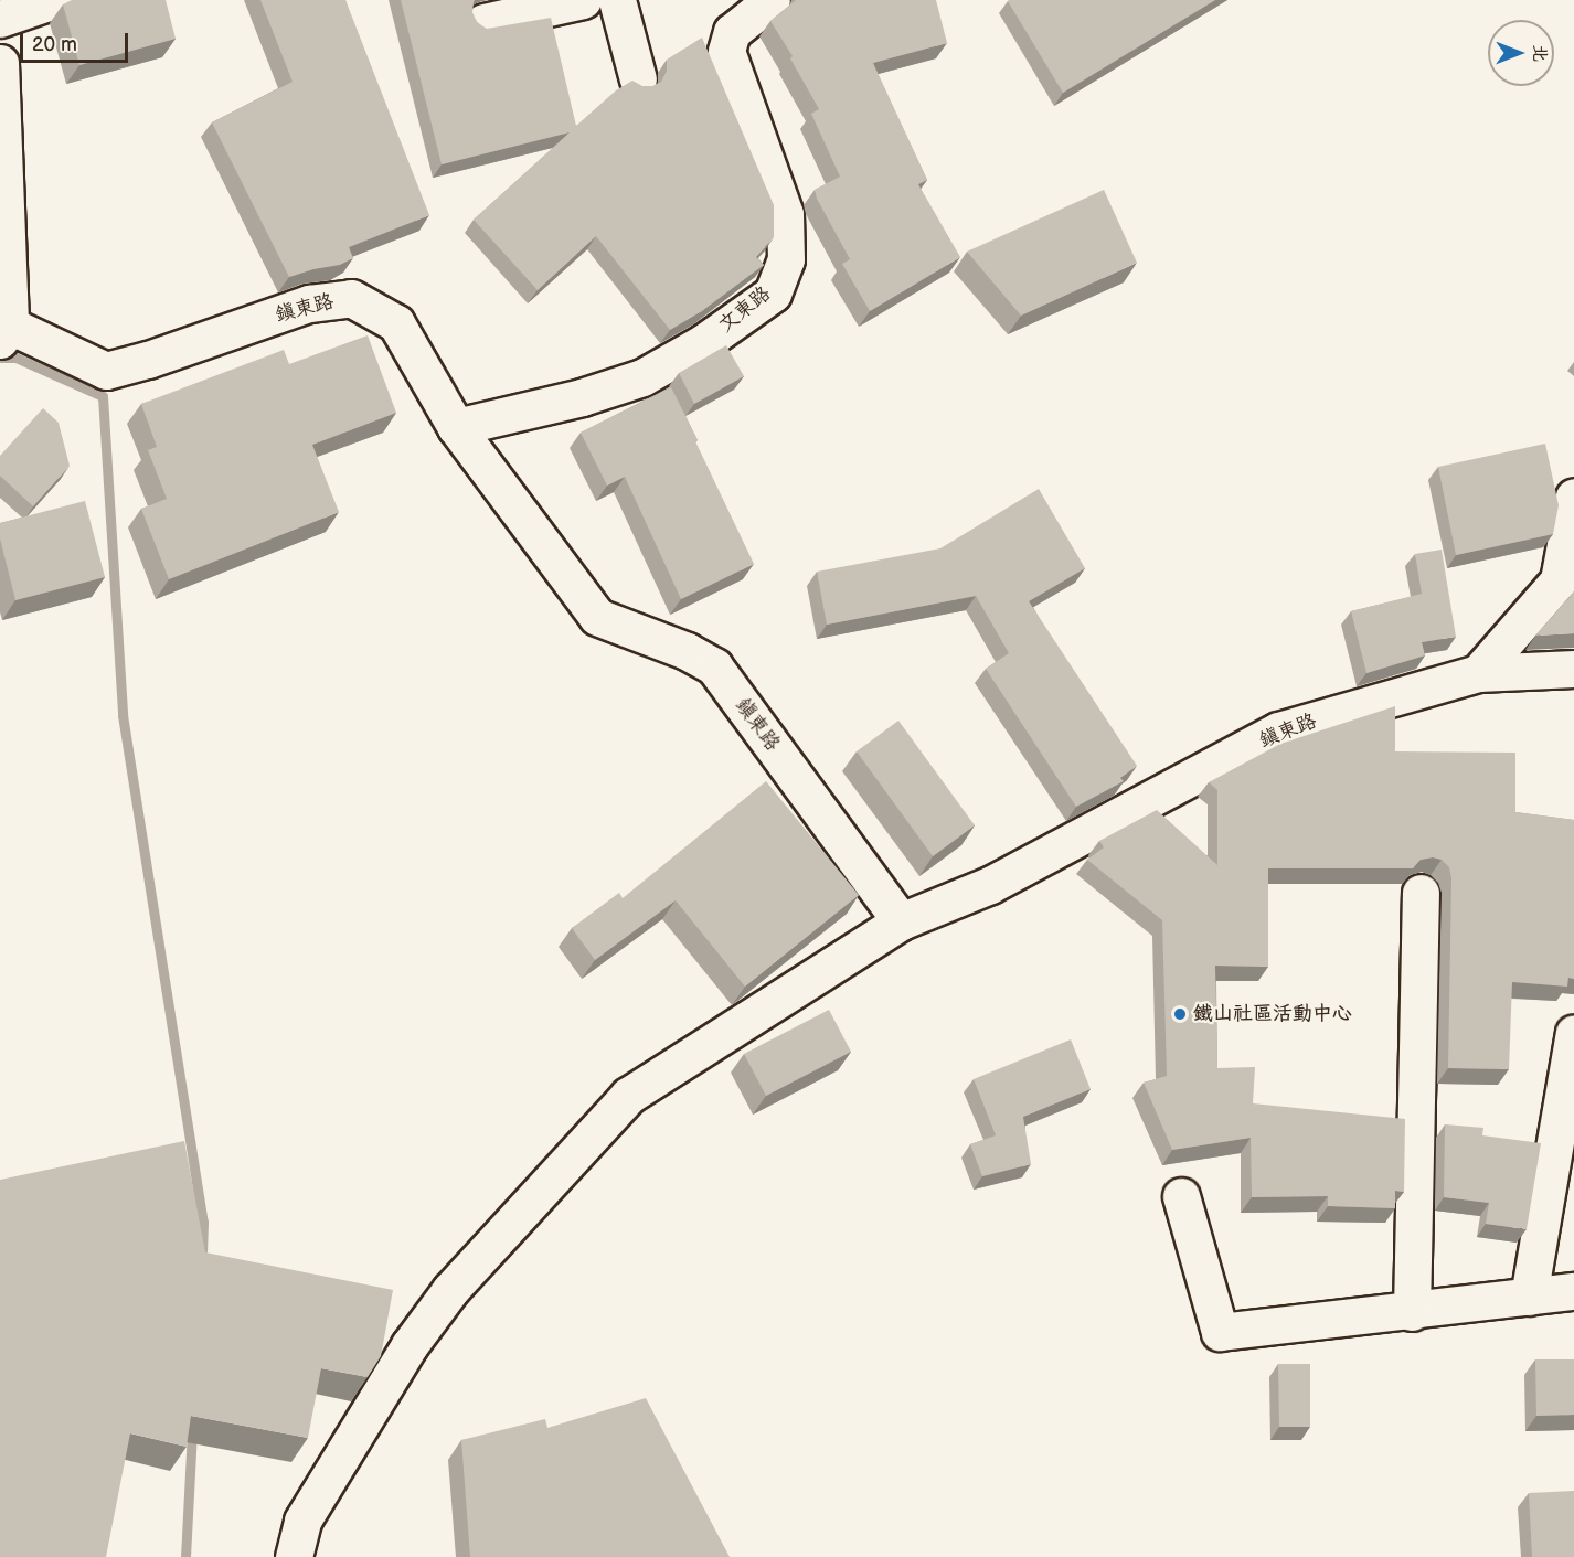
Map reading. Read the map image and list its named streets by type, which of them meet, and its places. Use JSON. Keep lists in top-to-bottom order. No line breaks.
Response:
{"streets":{"lane":["鎮東路","文東路"]},"crossings":[["鎮東路","文東路"]],"places":["鐵山社區活動中心"],"scale_bar":"20 m","north":"right"}
